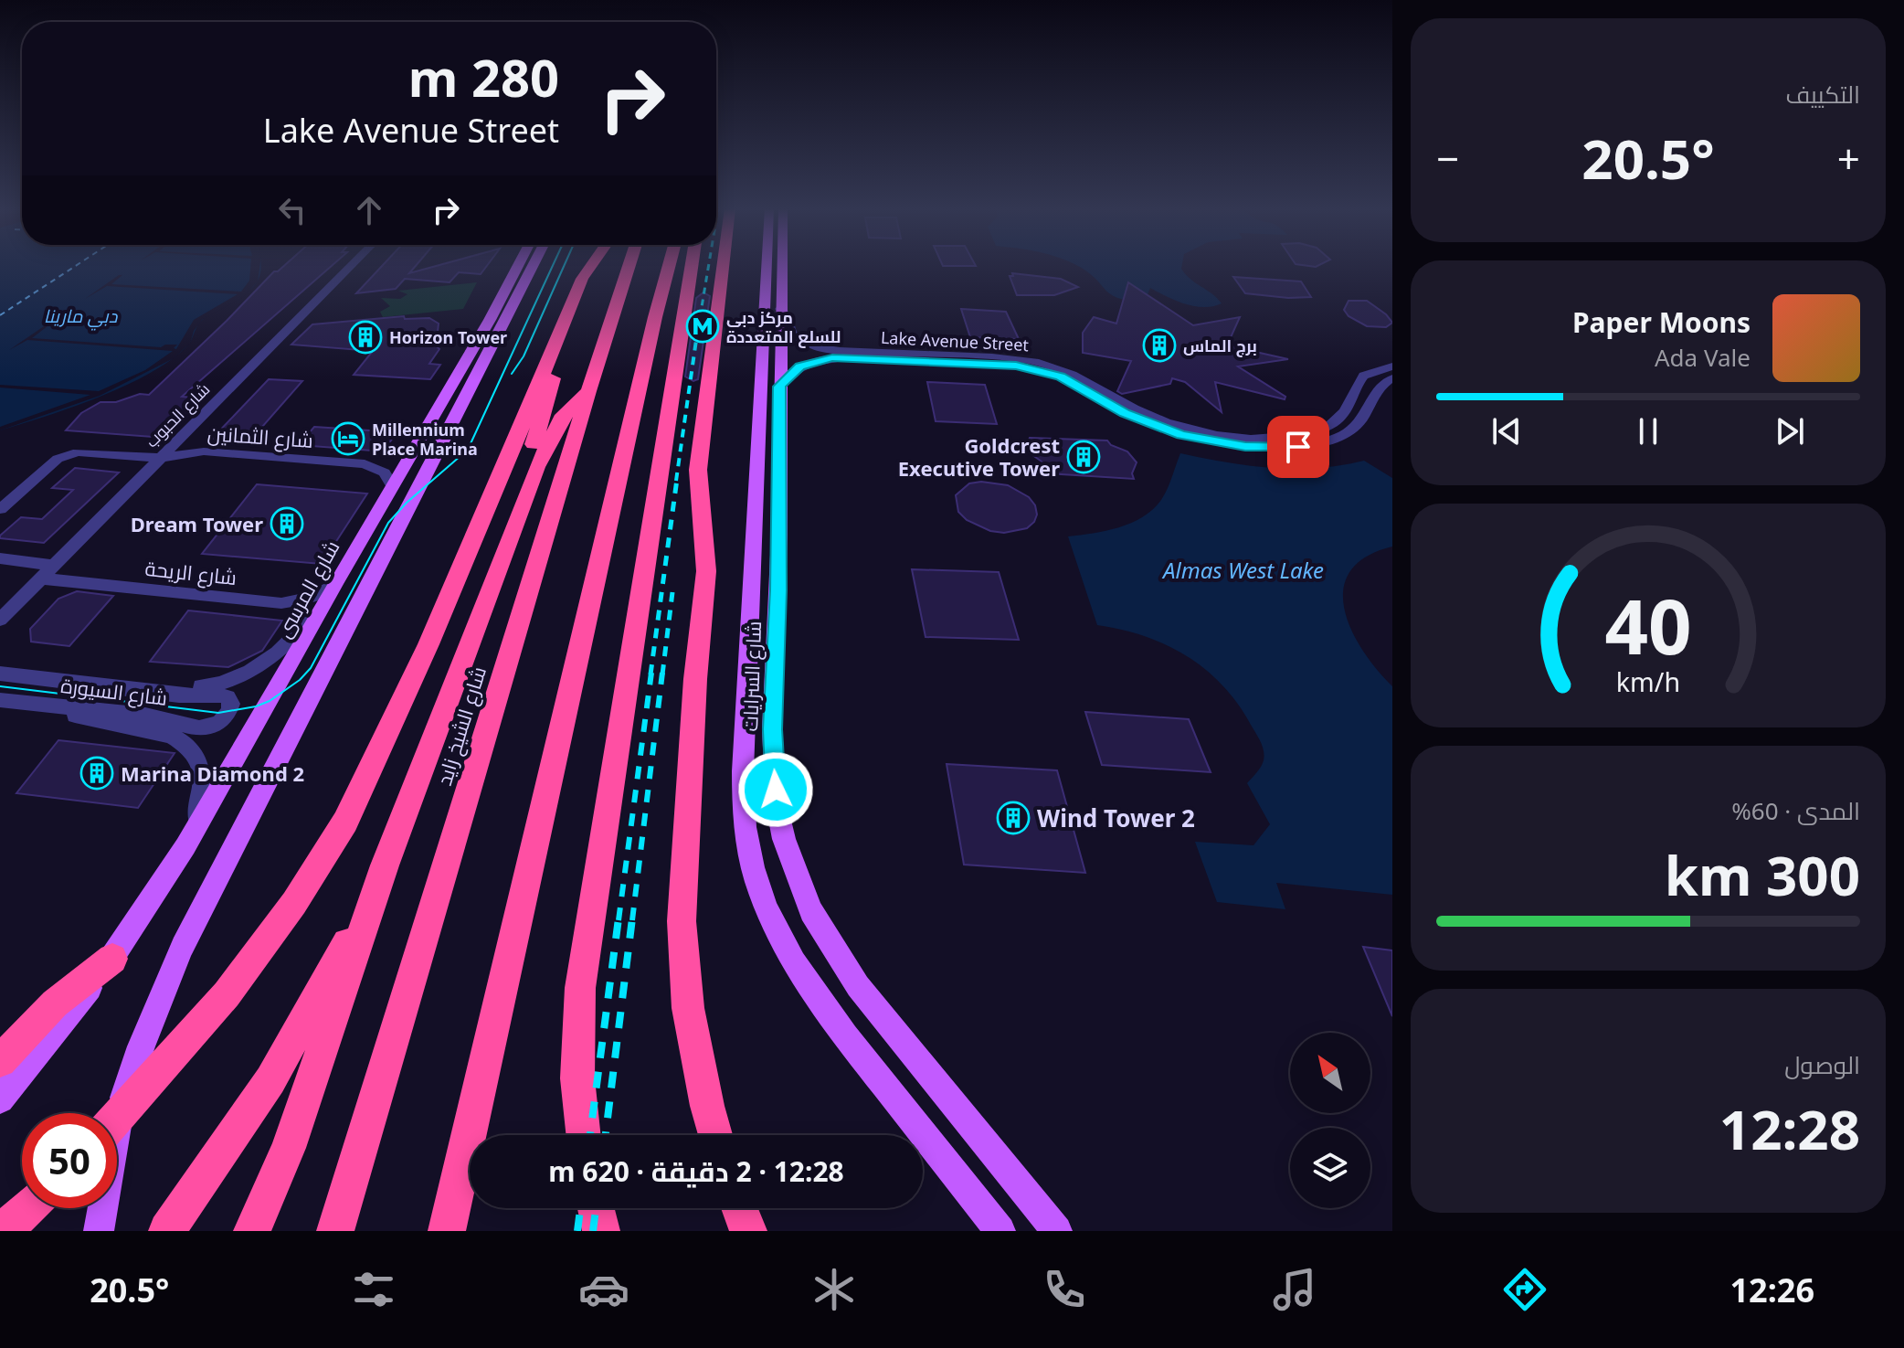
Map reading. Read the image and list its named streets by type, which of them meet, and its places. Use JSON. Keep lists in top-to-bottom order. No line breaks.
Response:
{"streets":{"highway":["شارع الشيخ زايد"],"main road":["شارع المرسى","شارع السرايات"],"street":["Lake Avenue Street","شارع الحبوب","شارع الثمانين","شارع الريحة","شارع السيورة"]},"crossings":[["Lake Avenue Street","شارع السرايات"],["شارع الحبوب","شارع الثمانين"],["شارع الحبوب","شارع الريحة"],["شارع الثمانين","شارع المرسى"],["شارع الريحة","شارع المرسى"],["شارع المرسى","شارع السيورة"]],"water":["دبي مارينا","Almas West Lake"],"places":{"metro station":["مركز دبي للسلع المتعددة"],"building":["Horizon Tower","برج الماس","Goldcrest Executive Tower","Dream Tower","Marina Diamond 2","Wind Tower 2"],"hotel":["Millennium Place Marina"]},"north":"top left","page":{"tile":["التكييف",["المدى · 60%","300 km"],["الوصول","12:28"]],"turn":["280 m","Lake Avenue Street"],"heat":["−","20.5°","+"],"song":["Paper Moons","Ada Vale"],"limit":"50","trip":"12:28 · 2 دقيقة · 620 m","tabs":["12:26","20.5°"],"gauge":["40","km/h"]}}
